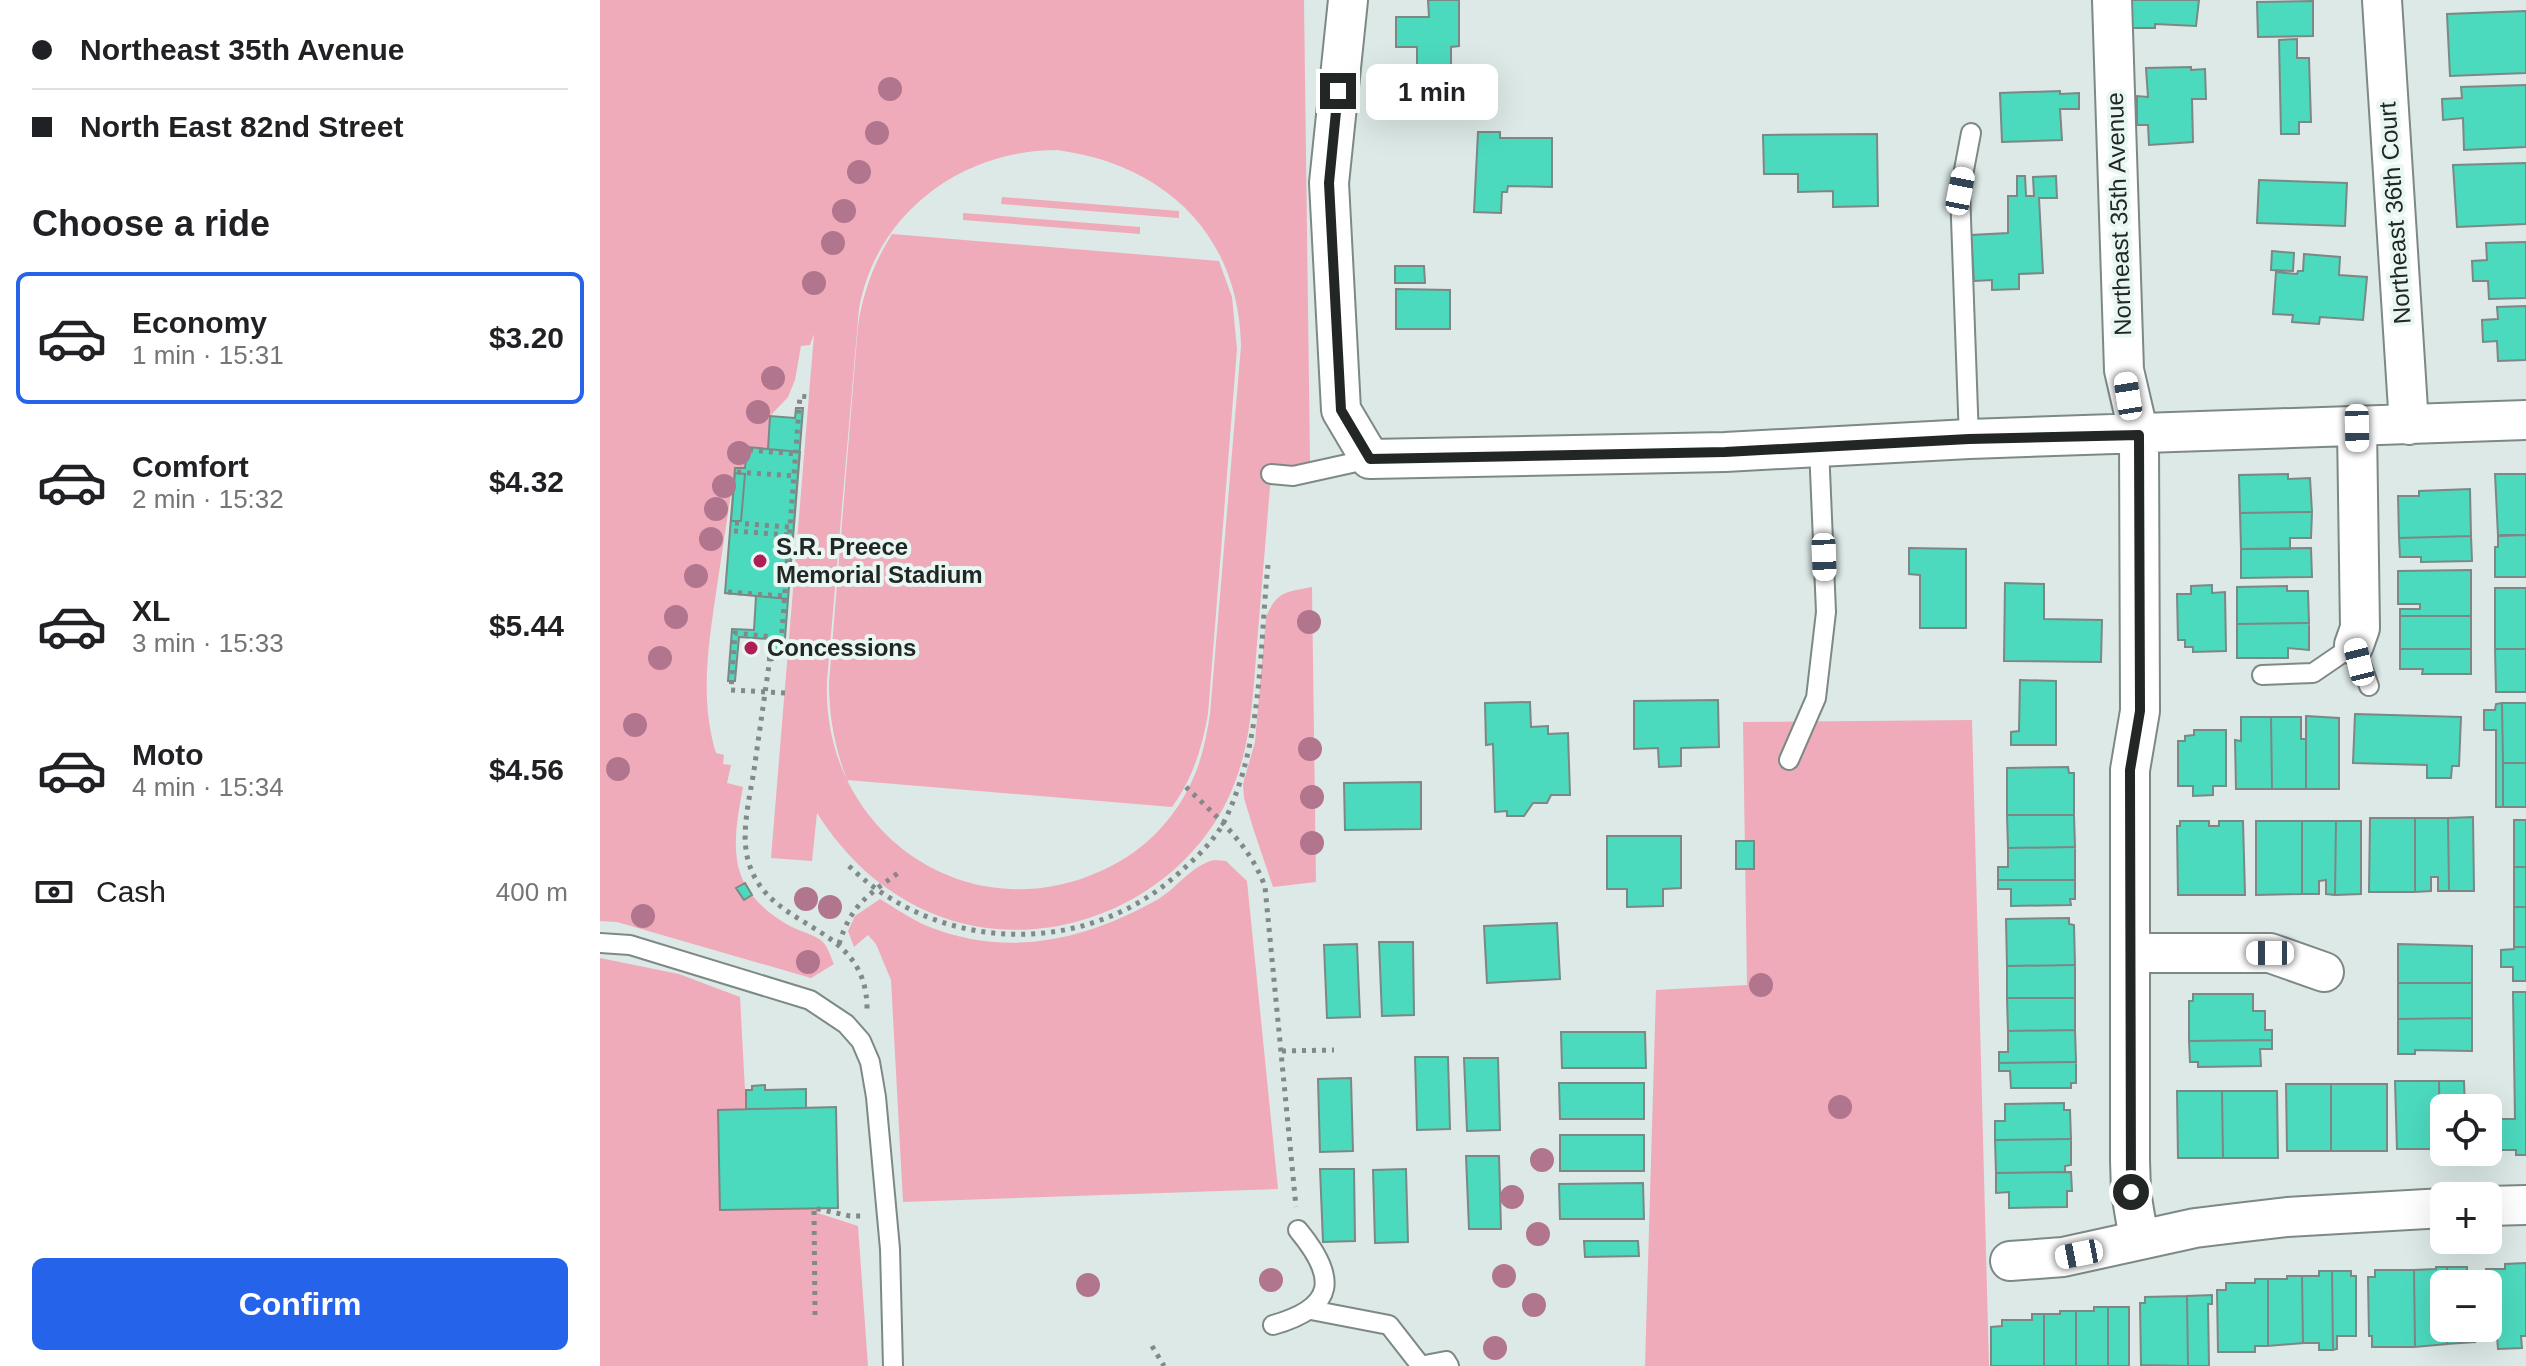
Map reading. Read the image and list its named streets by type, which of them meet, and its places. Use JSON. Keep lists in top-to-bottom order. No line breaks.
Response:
{"streets":{"street":["Northeast 36th Court","Northeast 35th Avenue"]},"places":["S.R. Preece Memorial Stadium","Concessions"],"page":{"banner":["Northeast 35th Avenue","North East 82nd Street"],"bubble":"1 min","heading":"Choose a ride","list":[{"name":"Economy","note":"1 min · 15:31","value":"$3.20"},{"name":"Comfort","note":"2 min · 15:32","value":"$4.32"},{"name":"XL","note":"3 min · 15:33","value":"$5.44"},{"name":"Moto","note":"4 min · 15:34","value":"$4.56"}],"pay":["Cash","400 m"],"map_buttons":["+","−"],"buttons":"Confirm"}}
